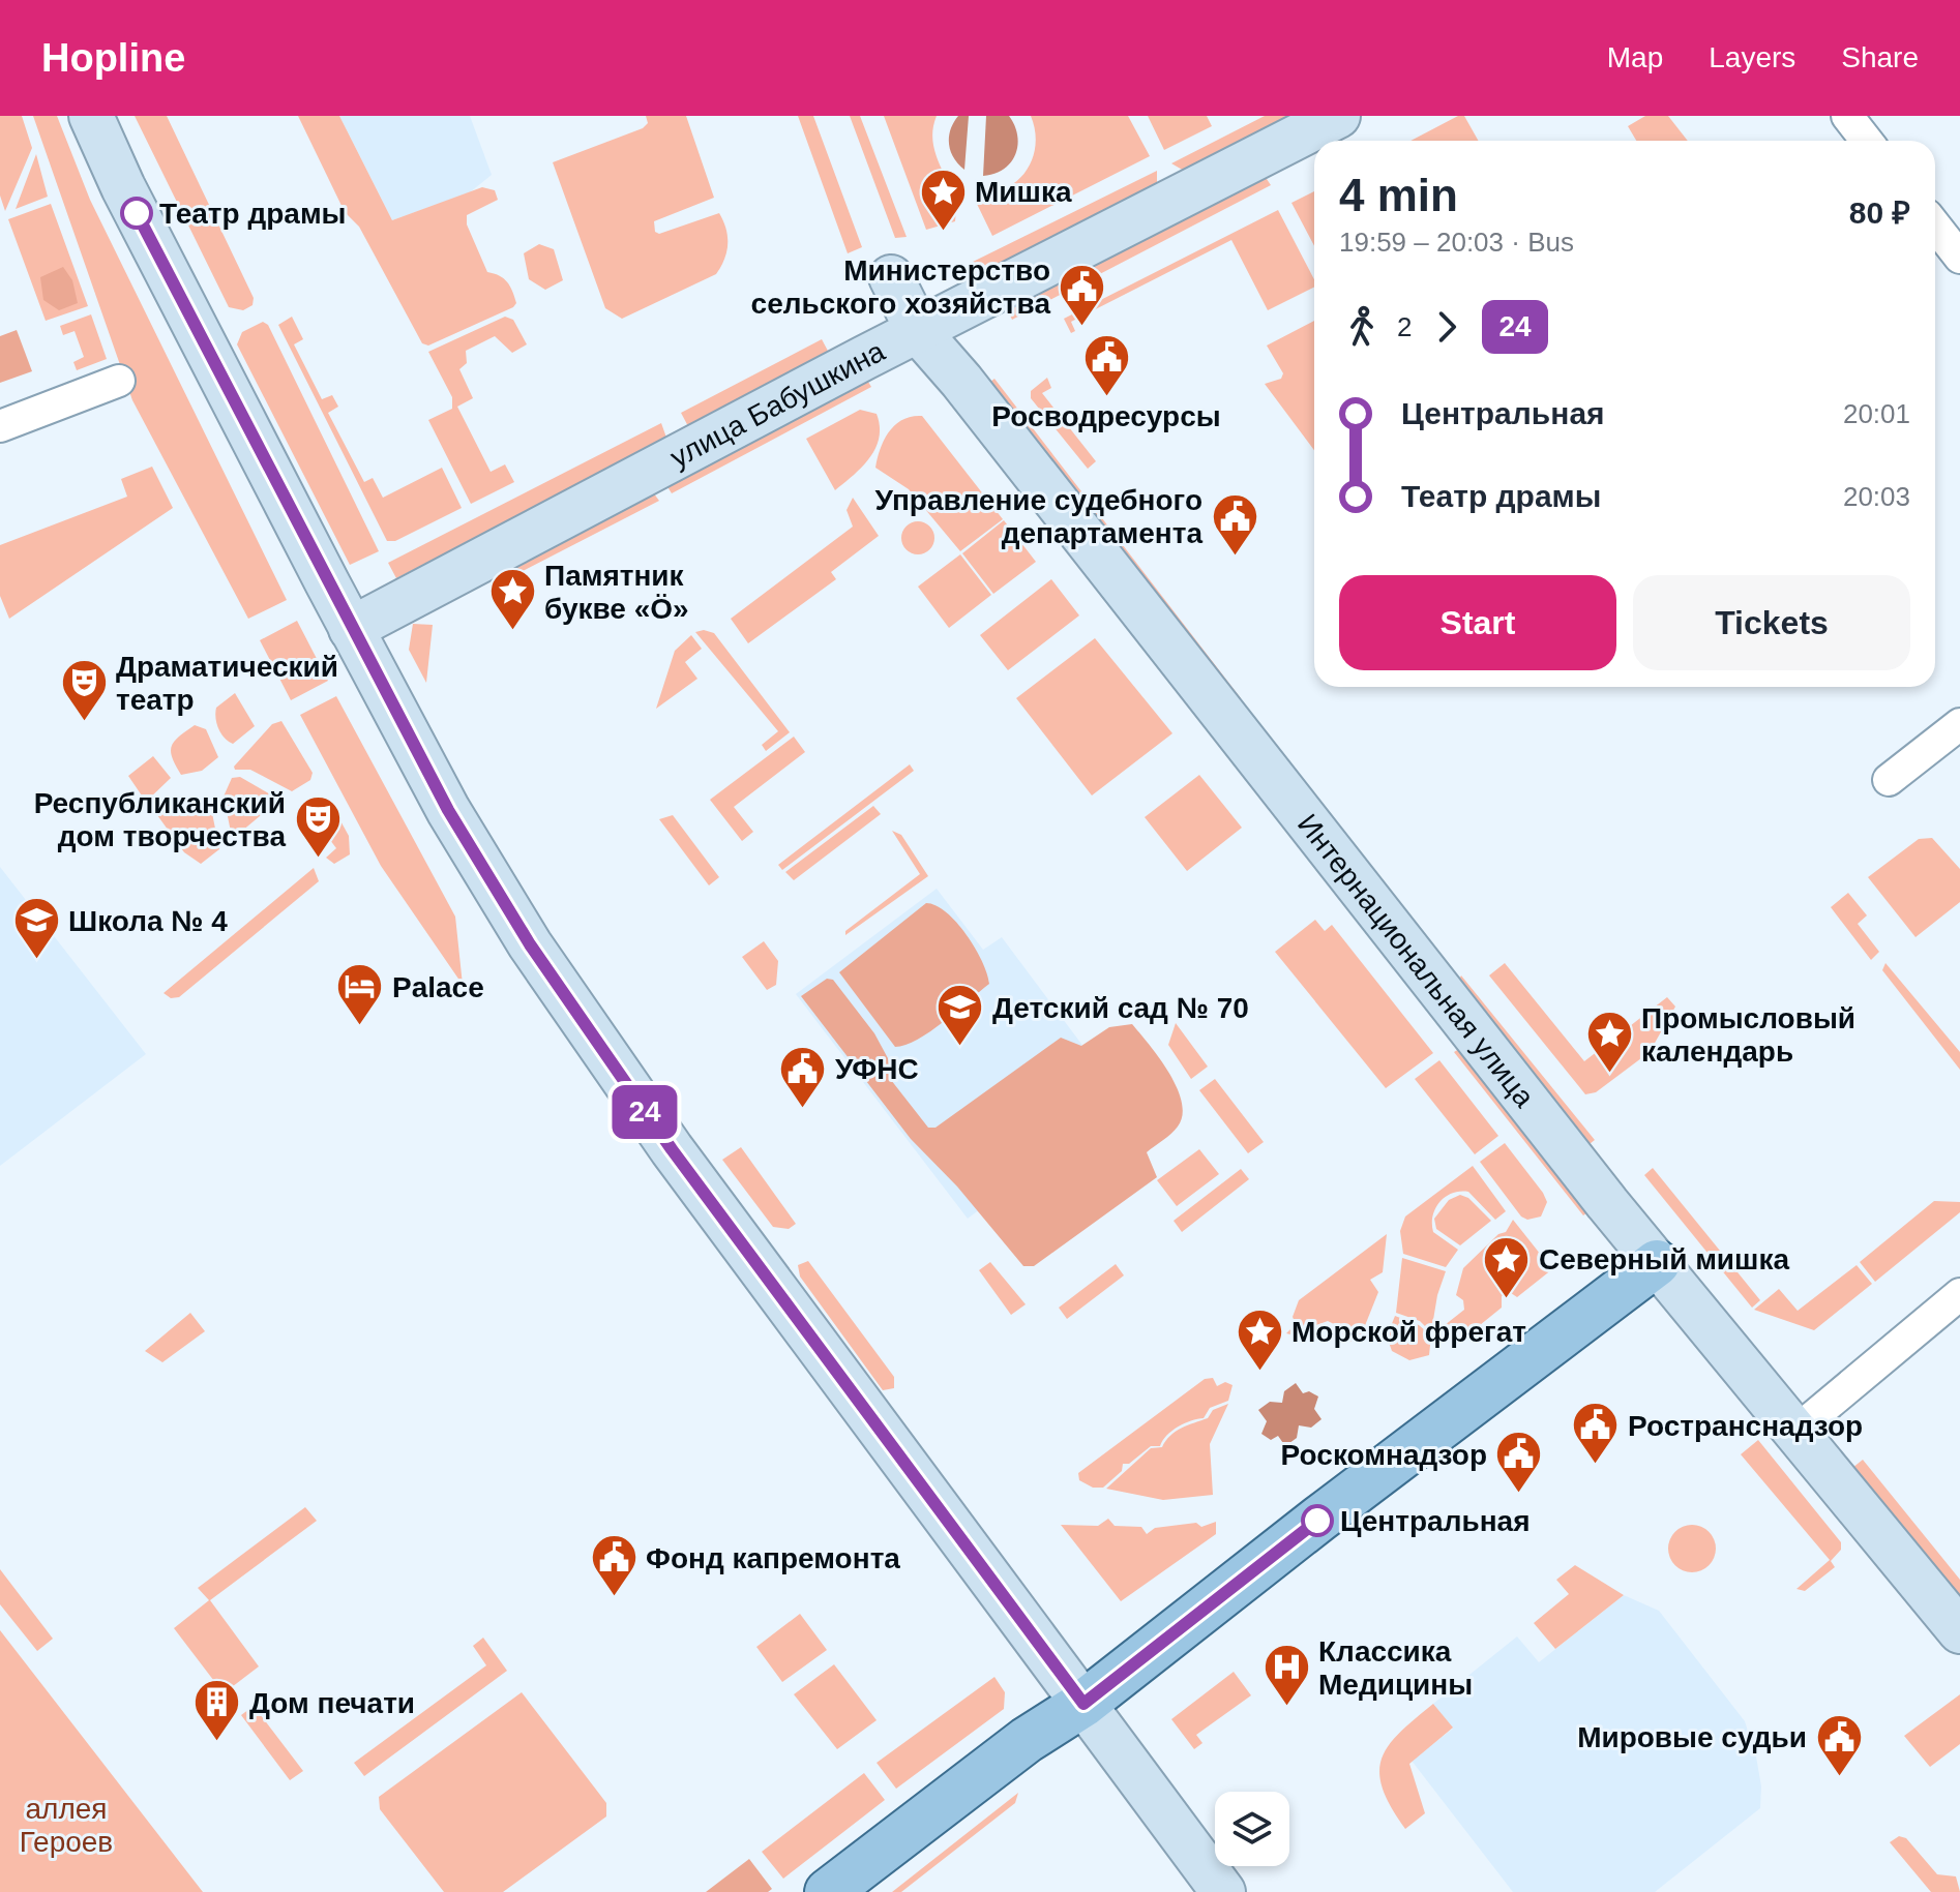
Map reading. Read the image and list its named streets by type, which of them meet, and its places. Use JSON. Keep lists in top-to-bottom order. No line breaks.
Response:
{"streets":{"street":["улица Бабушкина","Интернациональная улица"]},"crossings":[["улица Бабушкина","Интернациональная улица"]],"parks":["аллея Героев"],"places":{"other":["Театр драмы","Центральная"],"place":["Мишка","Памятник букве «Ӧ»","Промысловый календарь","Северный мишка","Морской фрегат"],"public building":["Министерство сельского хозяйства","Росводресурсы","Управление судебного департамента","УФНС","Ространснадзор","Роскомнадзор","Фонд капремонта","Мировые судьи"],"theatre":["Драматический театр","Республиканский дом творчества"],"school or university":["Школа № 4","Детский сад № 70"],"hotel":["Palace"],"hospital":["Классика Медицины"],"building":["Дом печати"]},"lines":["bus line 24"],"page":{"header":"Hopline","nav":["Map","Layers","Share"],"on_map":"24","heading":["4 min","19:59 – 20:03 · Bus","80 ₽"],"legs":["2","24"],"list":[{"name":"Центральная","value":"20:01"},{"name":"Театр драмы","value":"20:03"}],"buttons":["Start","Tickets"]}}
